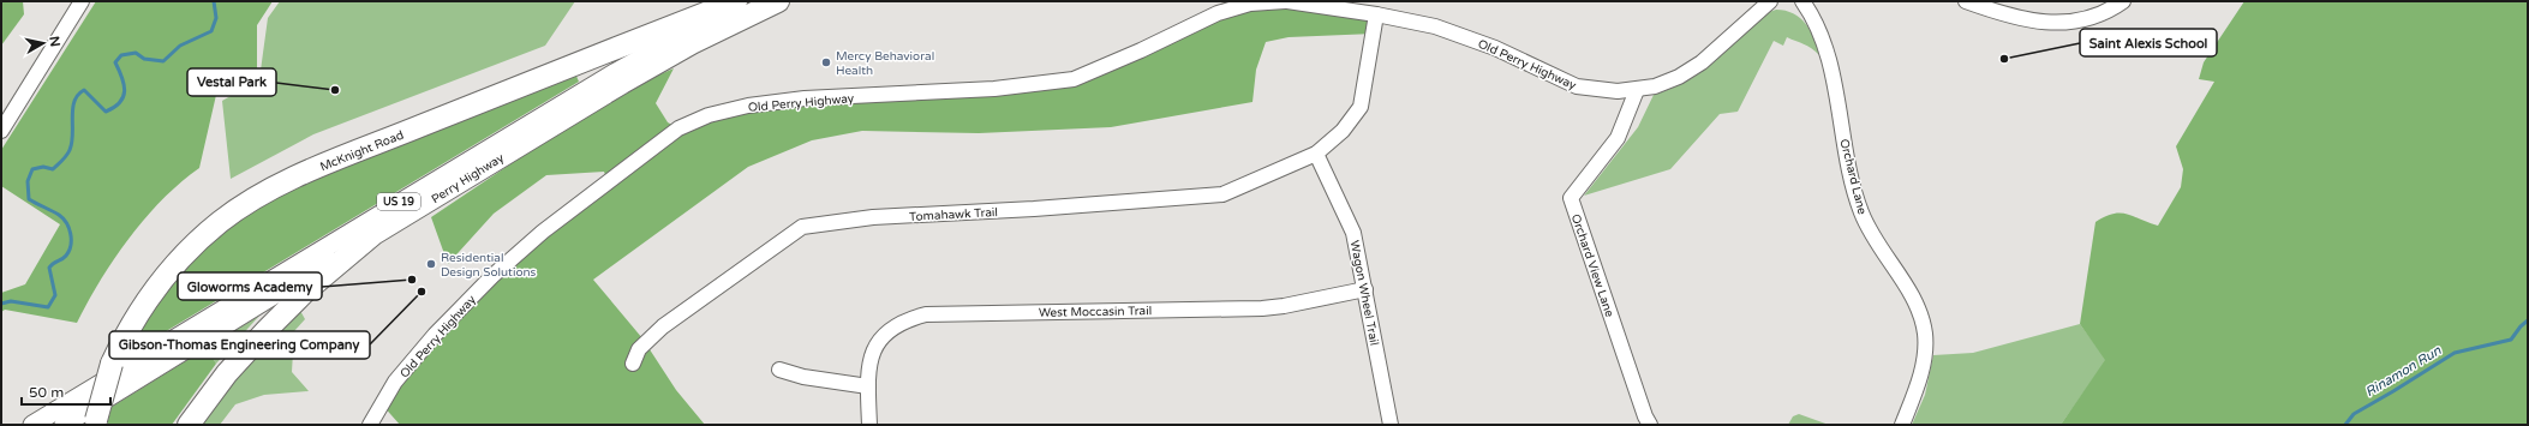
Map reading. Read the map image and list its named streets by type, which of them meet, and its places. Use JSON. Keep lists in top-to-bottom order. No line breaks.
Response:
{"streets":{"highway":["McKnight Road","Perry Highway","US 19"],"street":["Old Perry Highway","Orchard Lane","Tomahawk Trail","Orchard View Lane","Wagon Wheel Trail","West Moccasin Trail"]},"crossings":[["Old Perry Highway","Orchard View Lane"],["Tomahawk Trail","Wagon Wheel Trail"],["Wagon Wheel Trail","West Moccasin Trail"]],"water":["Rinamon Run"],"places":["Saint Alexis School","Mercy Behavioral Health","Vestal Park","Residential Design Solutions","Gloworms Academy","Gibson-Thomas Engineering Company"],"scale_bar":"50 m","north":"right"}
